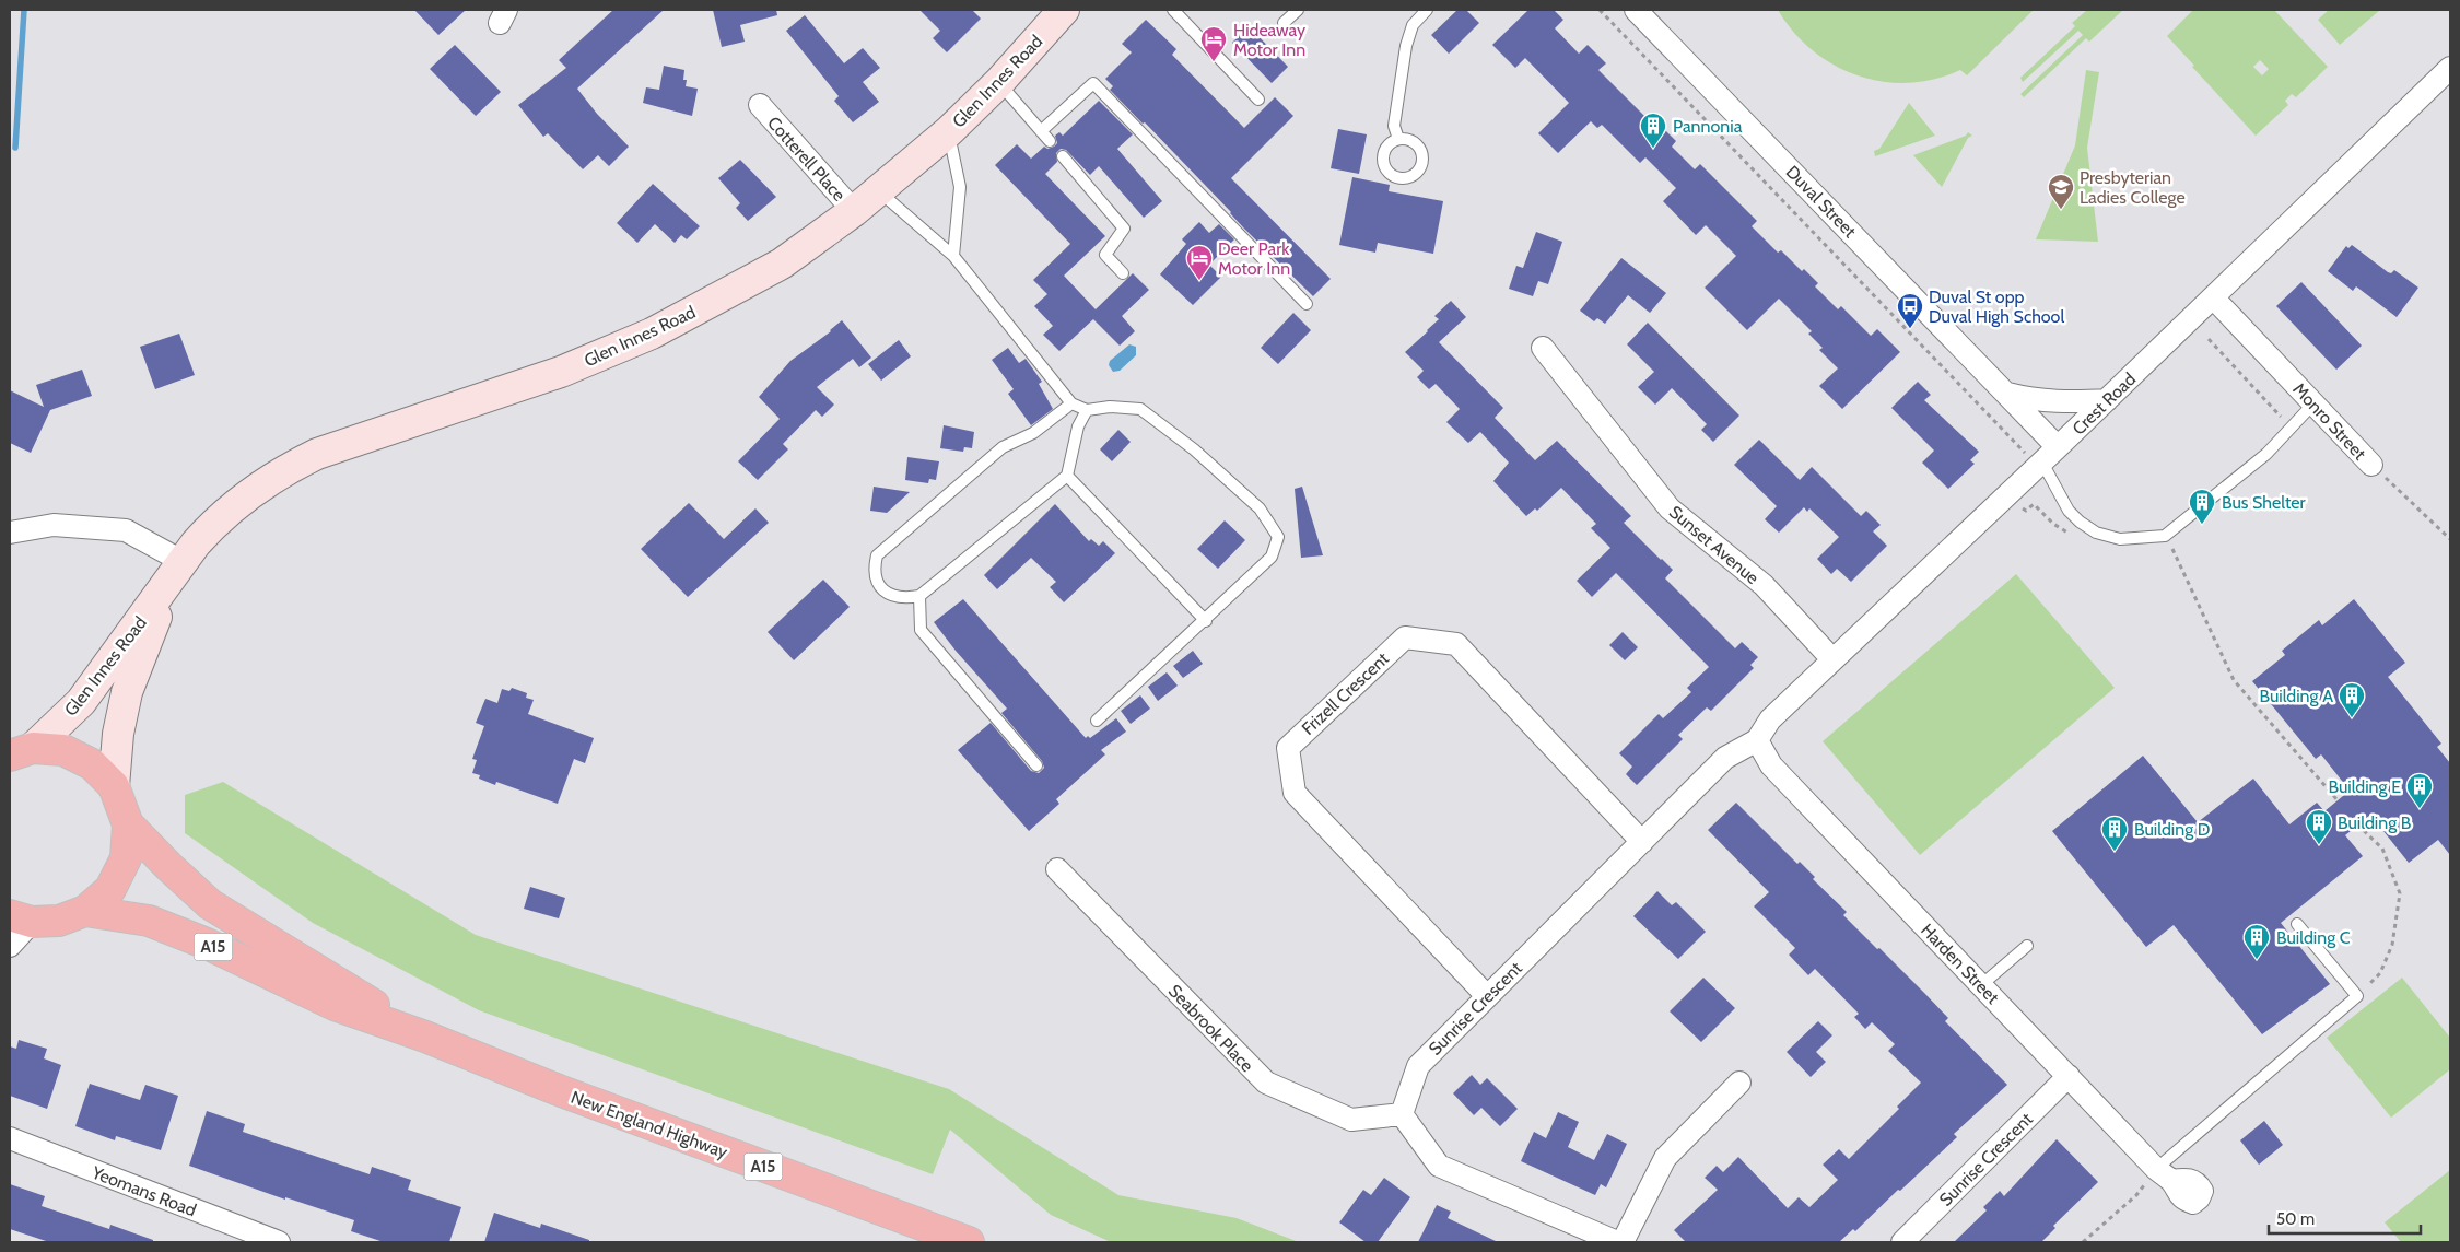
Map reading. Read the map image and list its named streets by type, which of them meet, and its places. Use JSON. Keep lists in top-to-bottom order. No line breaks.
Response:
{"streets":{"highway":["A15","New England Highway"],"main road":["Glen Innes Road"],"street":["Cotterell Place","Duval Street","Crest Road","Monro Street","Sunset Avenue","Frizell Crescent","Harden Street","Sunrise Crescent","Seabrook Place","Yeomans Road"]},"crossings":[["Glen Innes Road","Cotterell Place"],["Glen Innes Road","A15"],["Duval Street","Crest Road"],["Crest Road","Monro Street"],["Crest Road","Sunset Avenue"],["Crest Road","Harden Street"],["Crest Road","Sunrise Crescent"],["Frizell Crescent","Sunrise Crescent"],["A15","New England Highway"],["Harden Street","Sunrise Crescent"],["Sunrise Crescent","Seabrook Place"]],"places":{"hotel":["Hideaway Motor Inn","Deer Park Motor Inn"],"building":["Pannonia","Bus Shelter","Building A","Building E","Building B","Building D","Building C"],"school or university":["Presbyterian Ladies College"],"bus stop":["Duval St opp Duval High School"]},"scale_bar":"50 m"}
